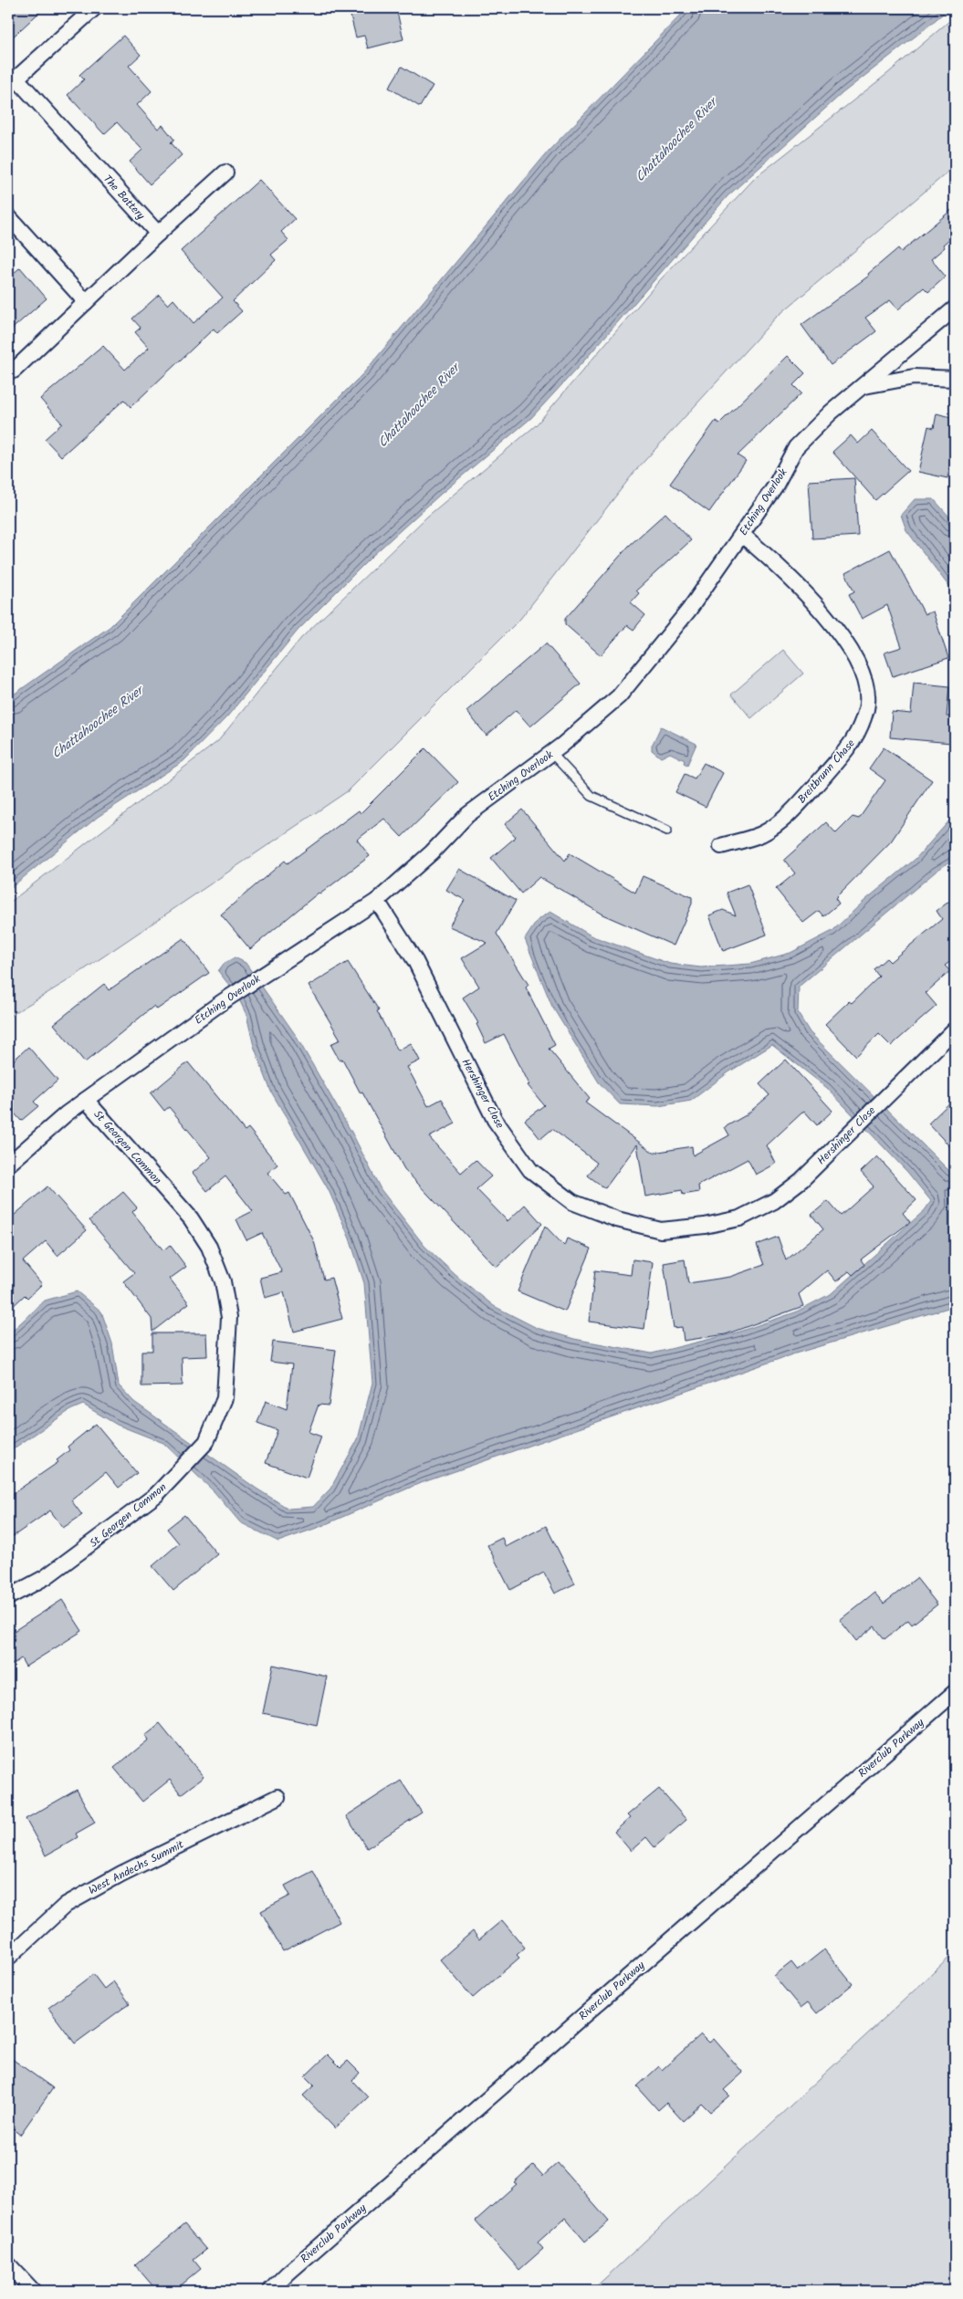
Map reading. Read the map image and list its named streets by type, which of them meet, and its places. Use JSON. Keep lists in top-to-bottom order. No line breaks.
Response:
{"streets":{"street":["The Battery","Etching Overlook","Breitbrunn Chase","Hershinger Close","St Georgen Common","Riverclub Parkway","West Andechs Summit"]},"crossings":[["Etching Overlook","Breitbrunn Chase"],["Etching Overlook","Hershinger Close"],["Etching Overlook","St Georgen Common"]],"water":["Chattahoochee River"]}
